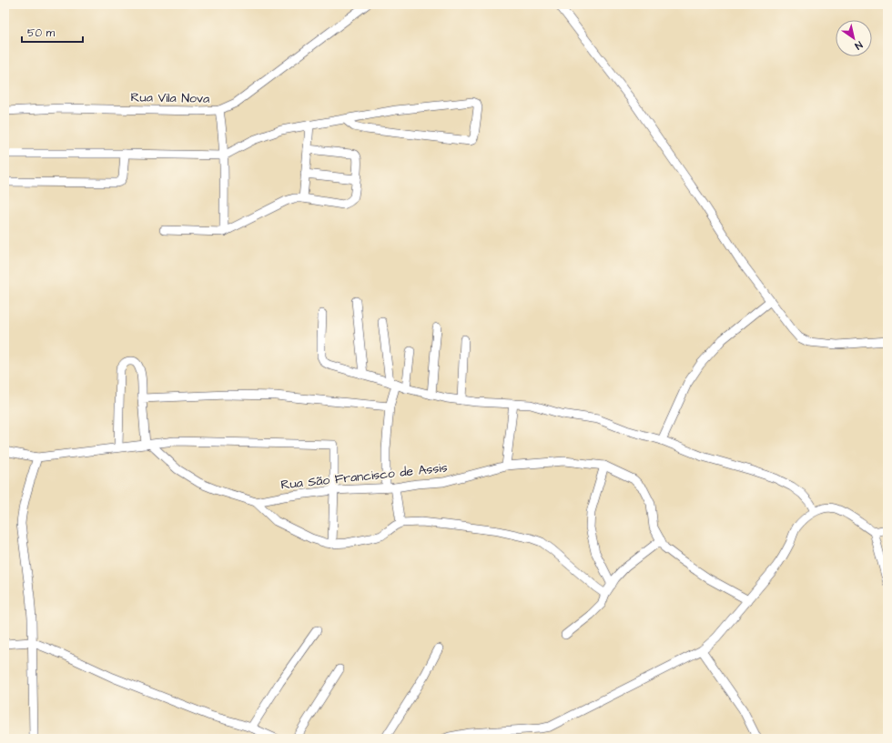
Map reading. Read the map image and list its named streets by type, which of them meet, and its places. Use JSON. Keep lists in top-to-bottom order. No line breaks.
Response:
{"streets":{"street":["Rua Vila Nova","Rua São Francisco de Assis"]},"scale_bar":"50 m","north":"bottom right"}
